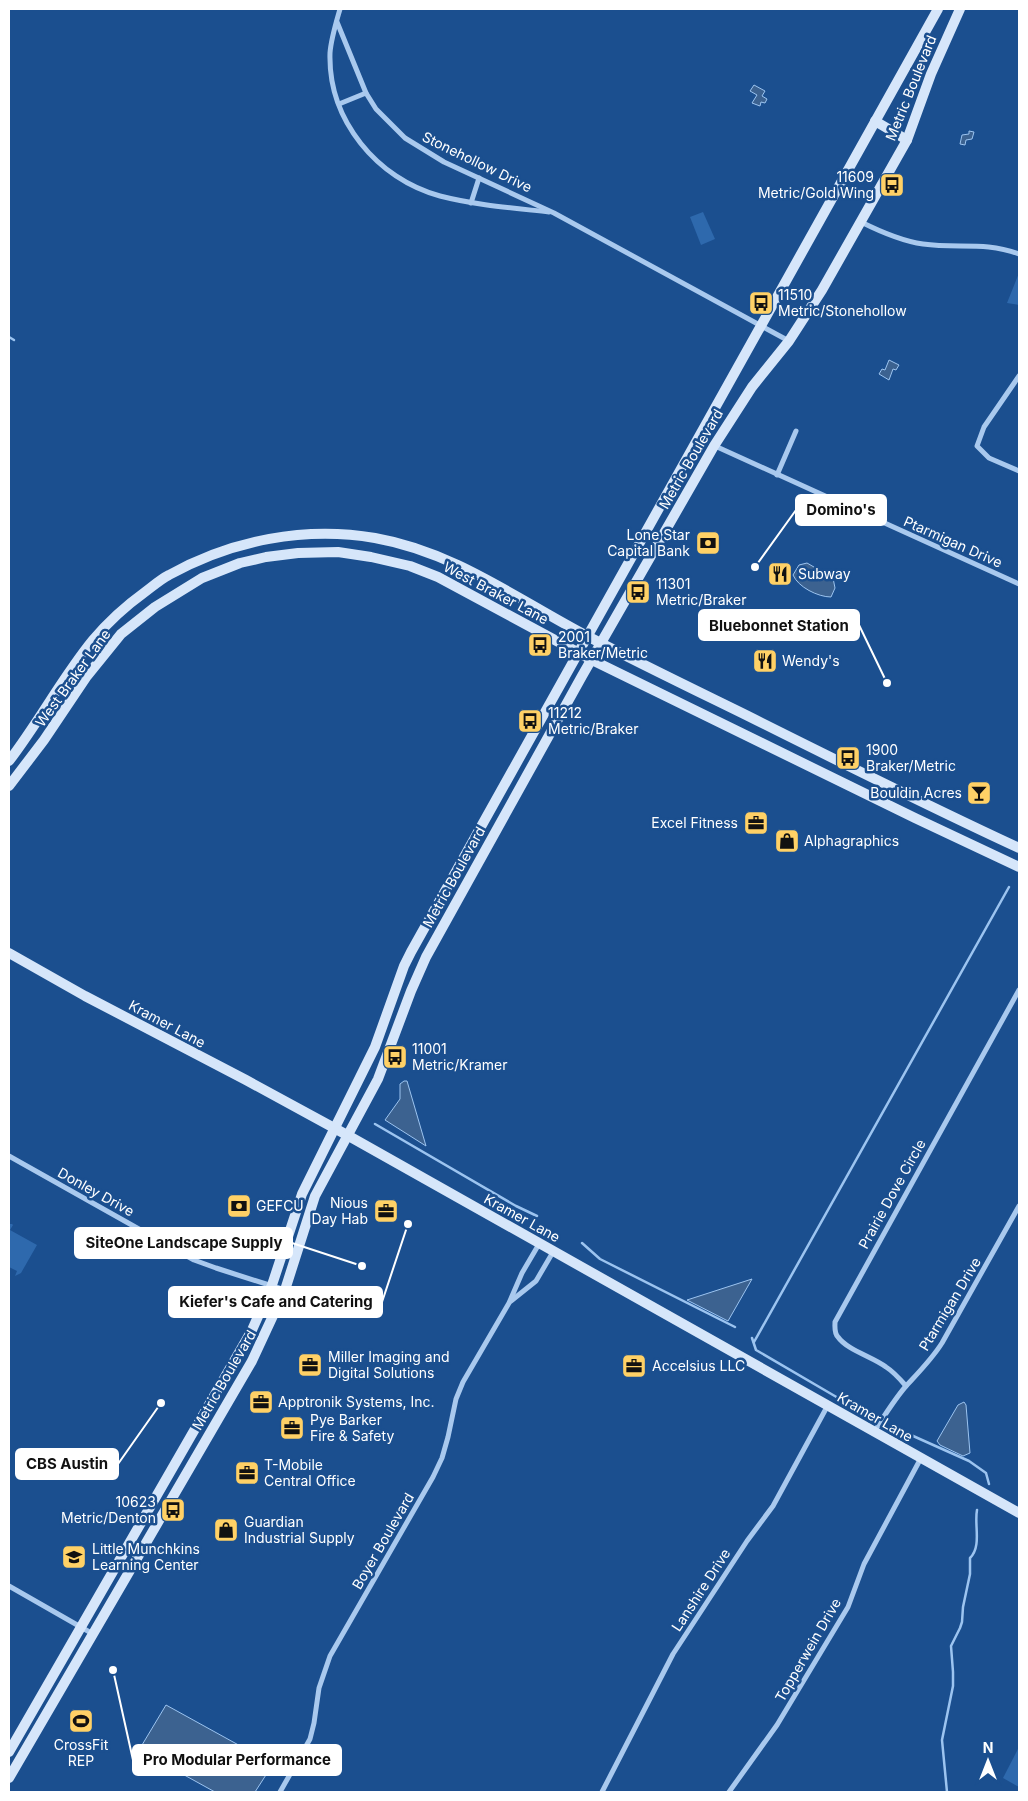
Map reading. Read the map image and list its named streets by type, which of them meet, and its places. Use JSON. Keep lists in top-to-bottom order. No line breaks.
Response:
{"streets":{"main road":["Metric Boulevard","West Braker Lane","Kramer Lane"],"street":["Stonehollow Drive","Ptarmigan Drive","Donley Drive","Prairie Dove Circle","Boyer Boulevard","Lanshire Drive","Topperwein Drive"]},"crossings":[["Metric Boulevard","Stonehollow Drive"],["Metric Boulevard","Ptarmigan Drive"],["Metric Boulevard","West Braker Lane"],["Metric Boulevard","Kramer Lane"],["Metric Boulevard","Donley Drive"],["Ptarmigan Drive","Kramer Lane"],["Ptarmigan Drive","Prairie Dove Circle"],["Kramer Lane","Boyer Boulevard"],["Kramer Lane","Lanshire Drive"],["Kramer Lane","Topperwein Drive"]],"places":{"bus stop":["11609 Metric/Gold Wing","11510 Metric/Stonehollow","11301 Metric/Braker","2001 Braker/Metric","11212 Metric/Braker","1900 Braker/Metric","11001 Metric/Kramer","10623 Metric/Denton"],"bank":["Lone Star Capital Bank","GEFCU"],"other":["Domino's","Bluebonnet Station","Kiefer's Cafe and Catering","SiteOne Landscape Supply","CBS Austin","Pro Modular Performance"],"restaurant":["Subway","Wendy's"],"bar":["Bouldin Acres"],"office":["Excel Fitness","Nious Day Hab","Miller Imaging and Digital Solutions","Accelsius LLC","Apptronik Systems, Inc.","Pye Barker Fire & Safety","T-Mobile Central Office"],"shop":["Alphagraphics","Guardian Industrial Supply"],"school or university":["Little Munchkins Learning Center"],"sports":["CrossFit REP"]},"north":"top"}
